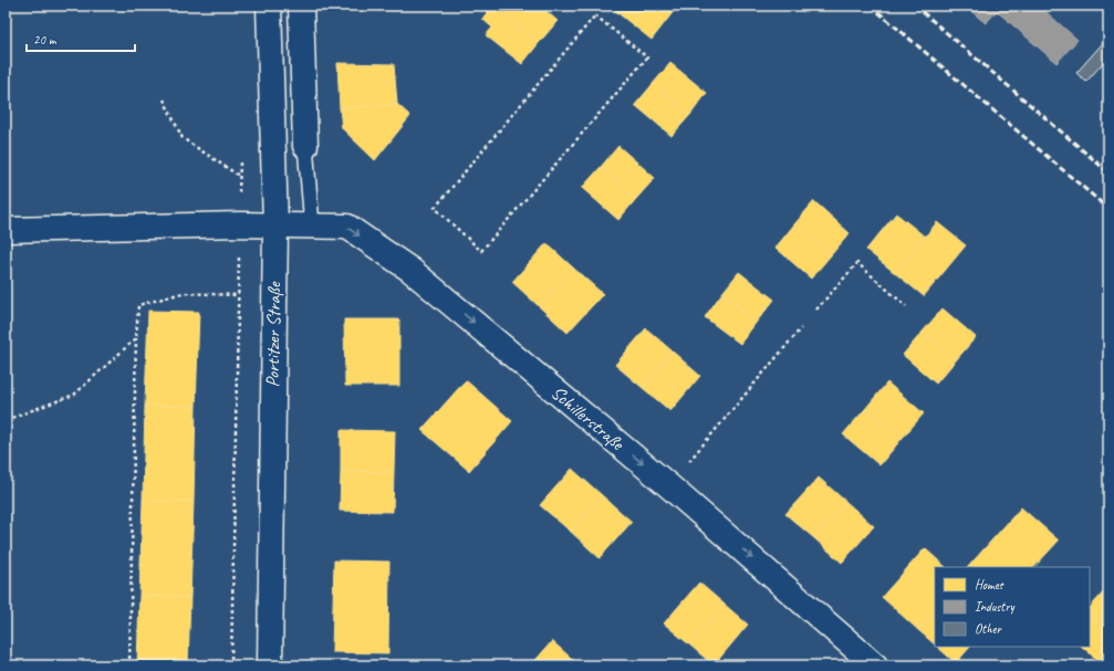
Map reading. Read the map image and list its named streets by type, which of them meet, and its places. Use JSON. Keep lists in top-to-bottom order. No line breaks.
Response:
{"streets":{"street":["Portitzer Straße","Schillerstraße"]},"crossings":[["Portitzer Straße","Schillerstraße"]],"one_way":["Schillerstraße"],"legend":["Homes","Industry","Other"],"scale_bar":"20 m"}
